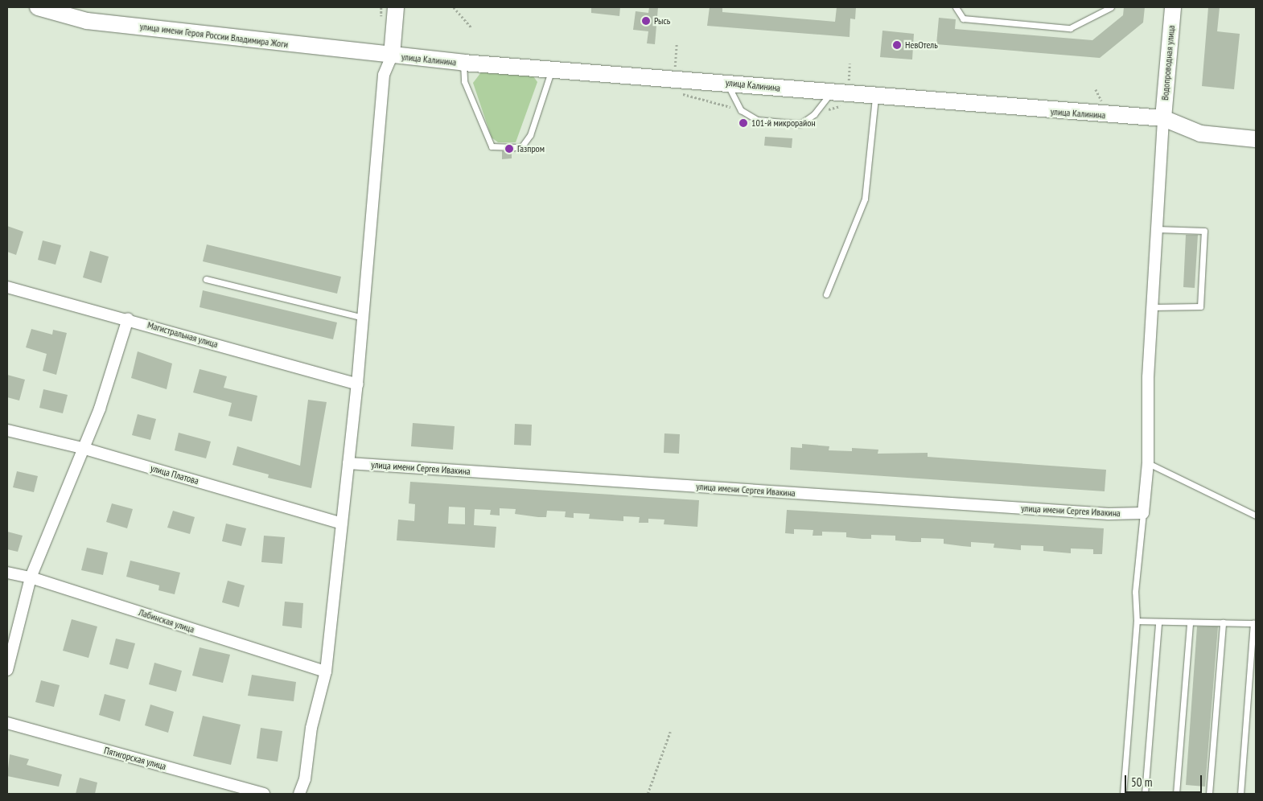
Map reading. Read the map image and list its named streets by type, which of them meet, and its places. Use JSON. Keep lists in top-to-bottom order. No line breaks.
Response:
{"streets":{"main road":["улица имени Героя России Владимира Жоги","улица Калинина","Водопроводная улица"],"street":["Магистральная улица","улица имени Сергея Ивакина","улица Платова","Лабинская улица","Пятигорская улица"]},"crossings":[["улица имени Героя России Владимира Жоги","улица Калинина"],["улица Калинина","Водопроводная улица"]],"places":["Рысь","НевОтель","101-й микрорайон","Газпром"],"scale_bar":"50 m"}
